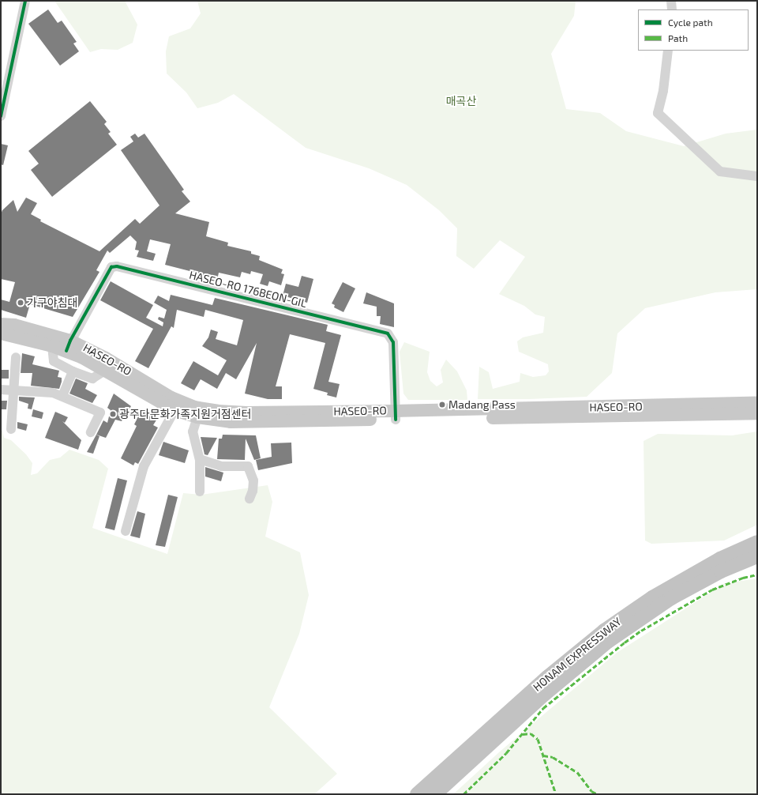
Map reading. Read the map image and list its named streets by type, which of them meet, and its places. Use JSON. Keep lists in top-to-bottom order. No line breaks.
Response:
{"streets":{"highway":["HONAM EXPRESSWAY"],"main road":["HASEO-RO"],"street":["HASEO-RO 176BEON-GIL"]},"crossings":[["HASEO-RO 176BEON-GIL","HASEO-RO"]],"parks":["매곡산"],"places":["가구야침대","Madang Pass","광주다문화가족지원거점센터"],"legend":["Cycle path","Path"]}
